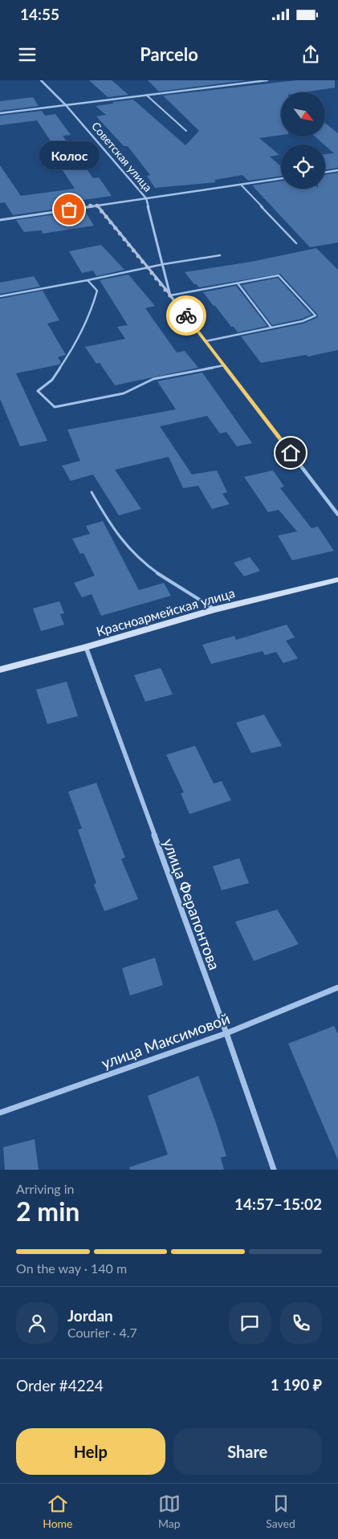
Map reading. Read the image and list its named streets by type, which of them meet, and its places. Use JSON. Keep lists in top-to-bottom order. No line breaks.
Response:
{"streets":{"main road":["Красноармейская улица"],"street":["Советская улица","улица Ферапонтова","улица Максимовой"]},"crossings":[["Красноармейская улица","улица Ферапонтова"],["улица Ферапонтова","улица Максимовой"]],"places":["Колос"],"north":"bottom right","page":{"status":"14:55","header":"Parcelo","bubble":"Колос","heading":["2 min","Arriving in","14:57–15:02"],"panel":["Jordan","Courier · 4.7","Order #4224","1 190 ₽"],"bar":"On the way · 140 m","buttons":["Help","Share"],"tabs":["Home","Map","Saved"]}}
